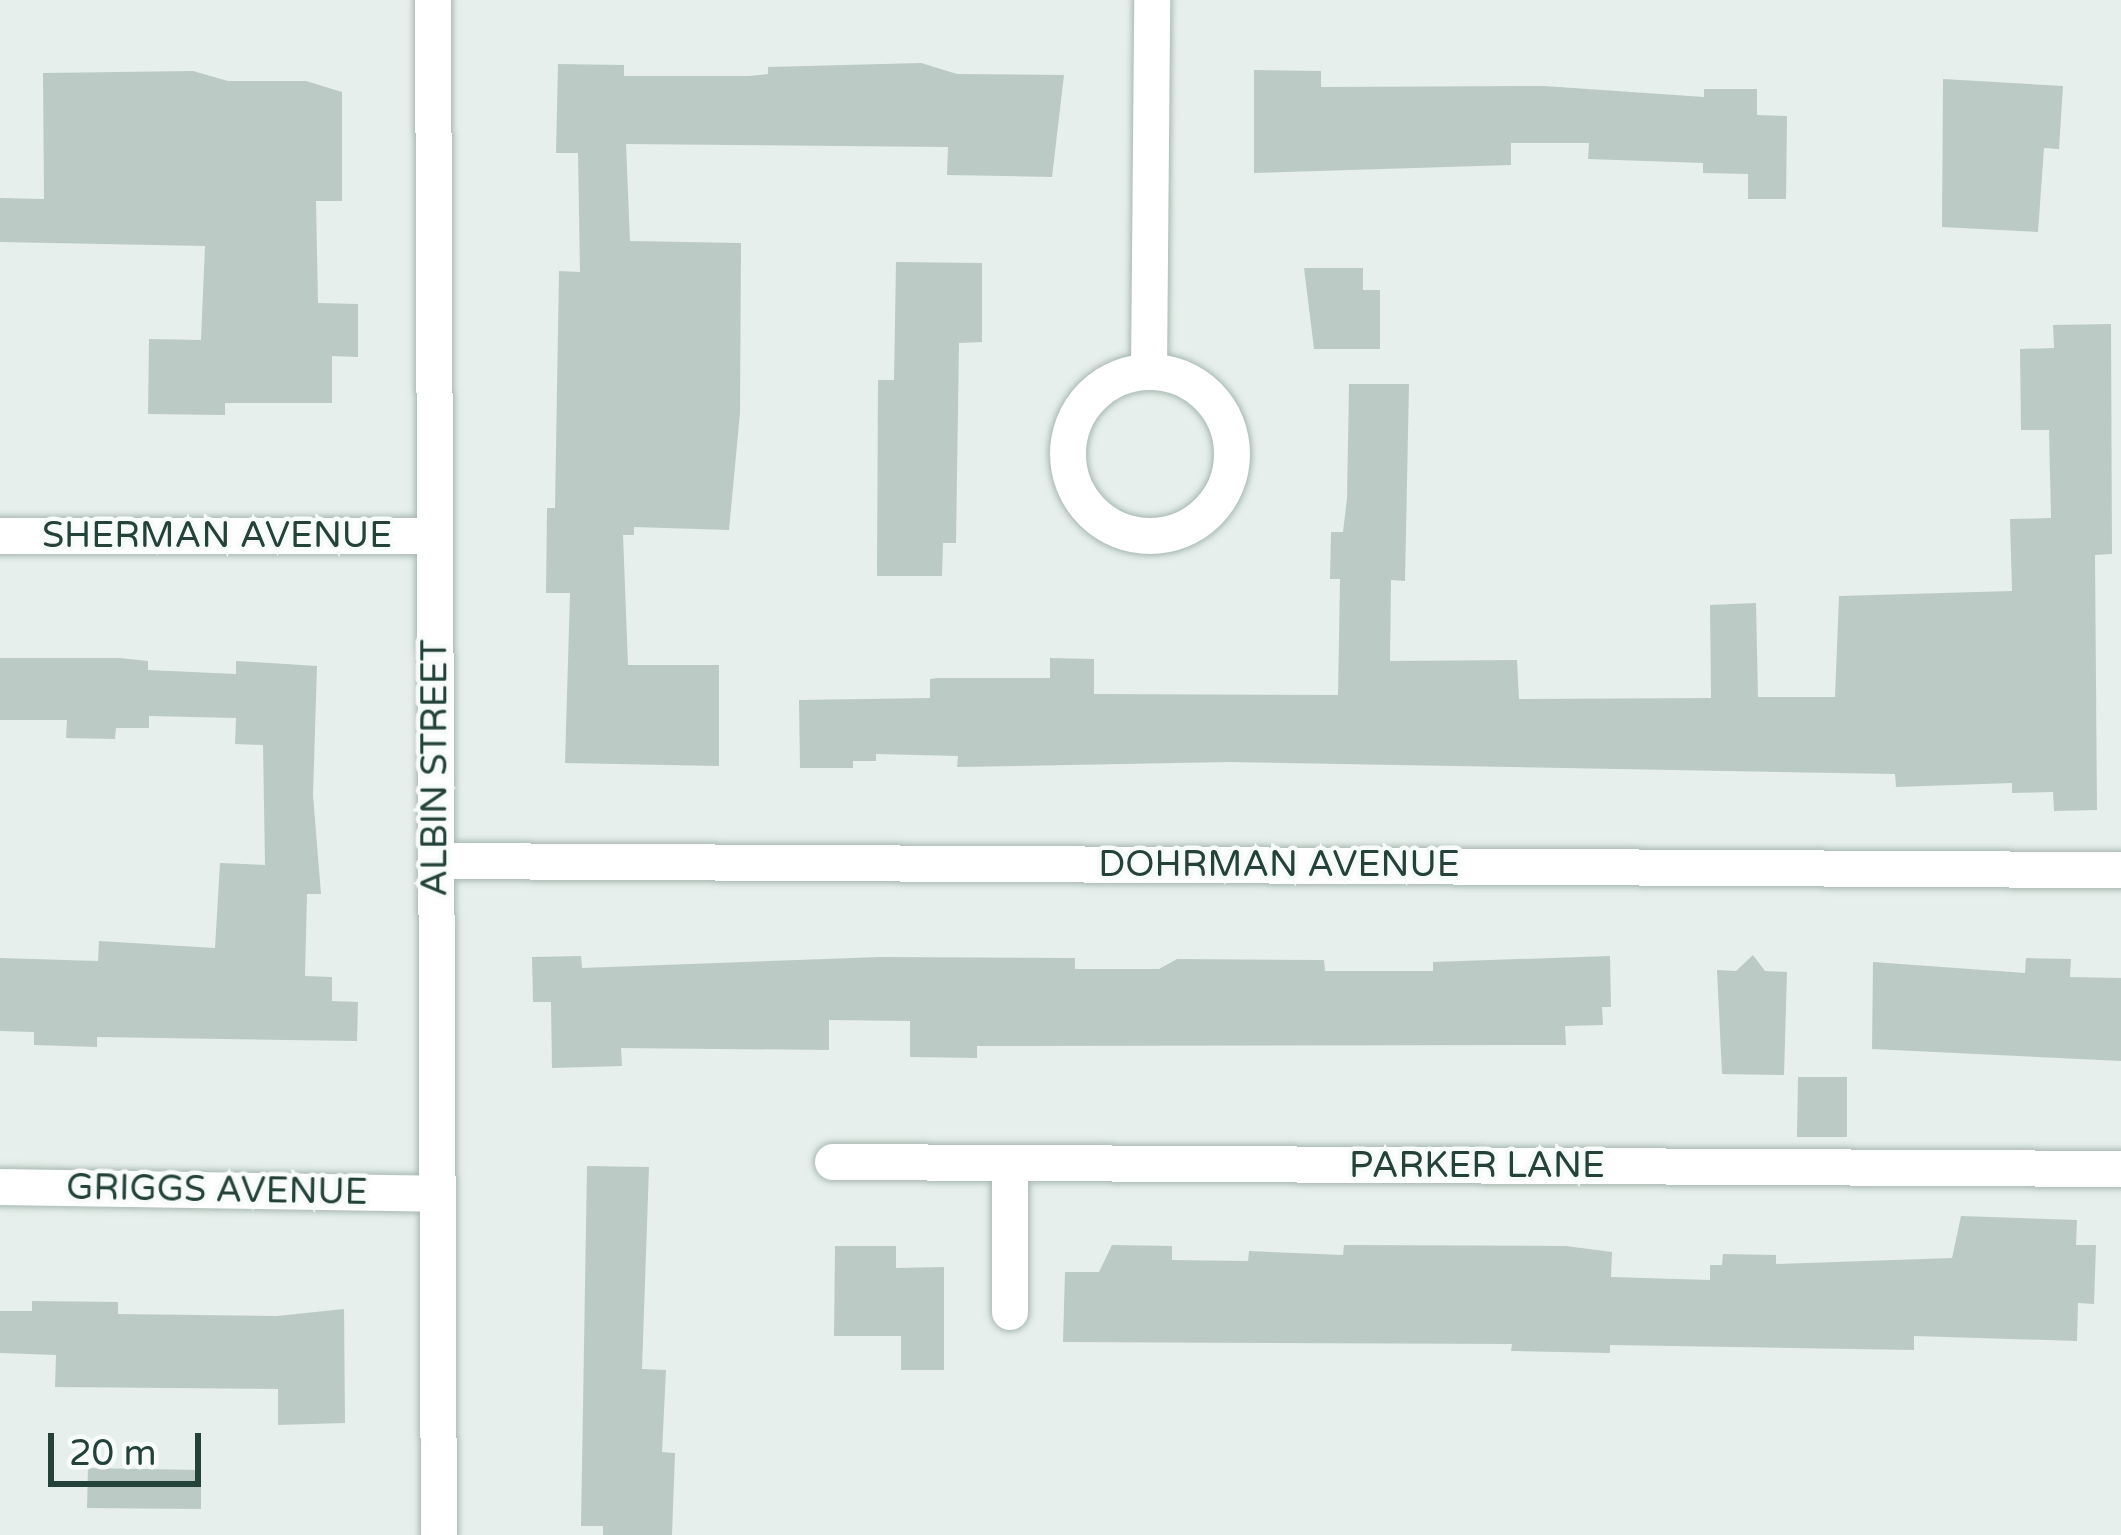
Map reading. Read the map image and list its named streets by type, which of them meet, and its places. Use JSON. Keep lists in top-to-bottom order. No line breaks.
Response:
{"streets":{"street":["SHERMAN AVENUE","ALBIN STREET","DOHRMAN AVENUE","PARKER LANE","GRIGGS AVENUE"]},"crossings":[["SHERMAN AVENUE","ALBIN STREET"],["ALBIN STREET","DOHRMAN AVENUE"],["ALBIN STREET","GRIGGS AVENUE"]],"scale_bar":"20 m"}
